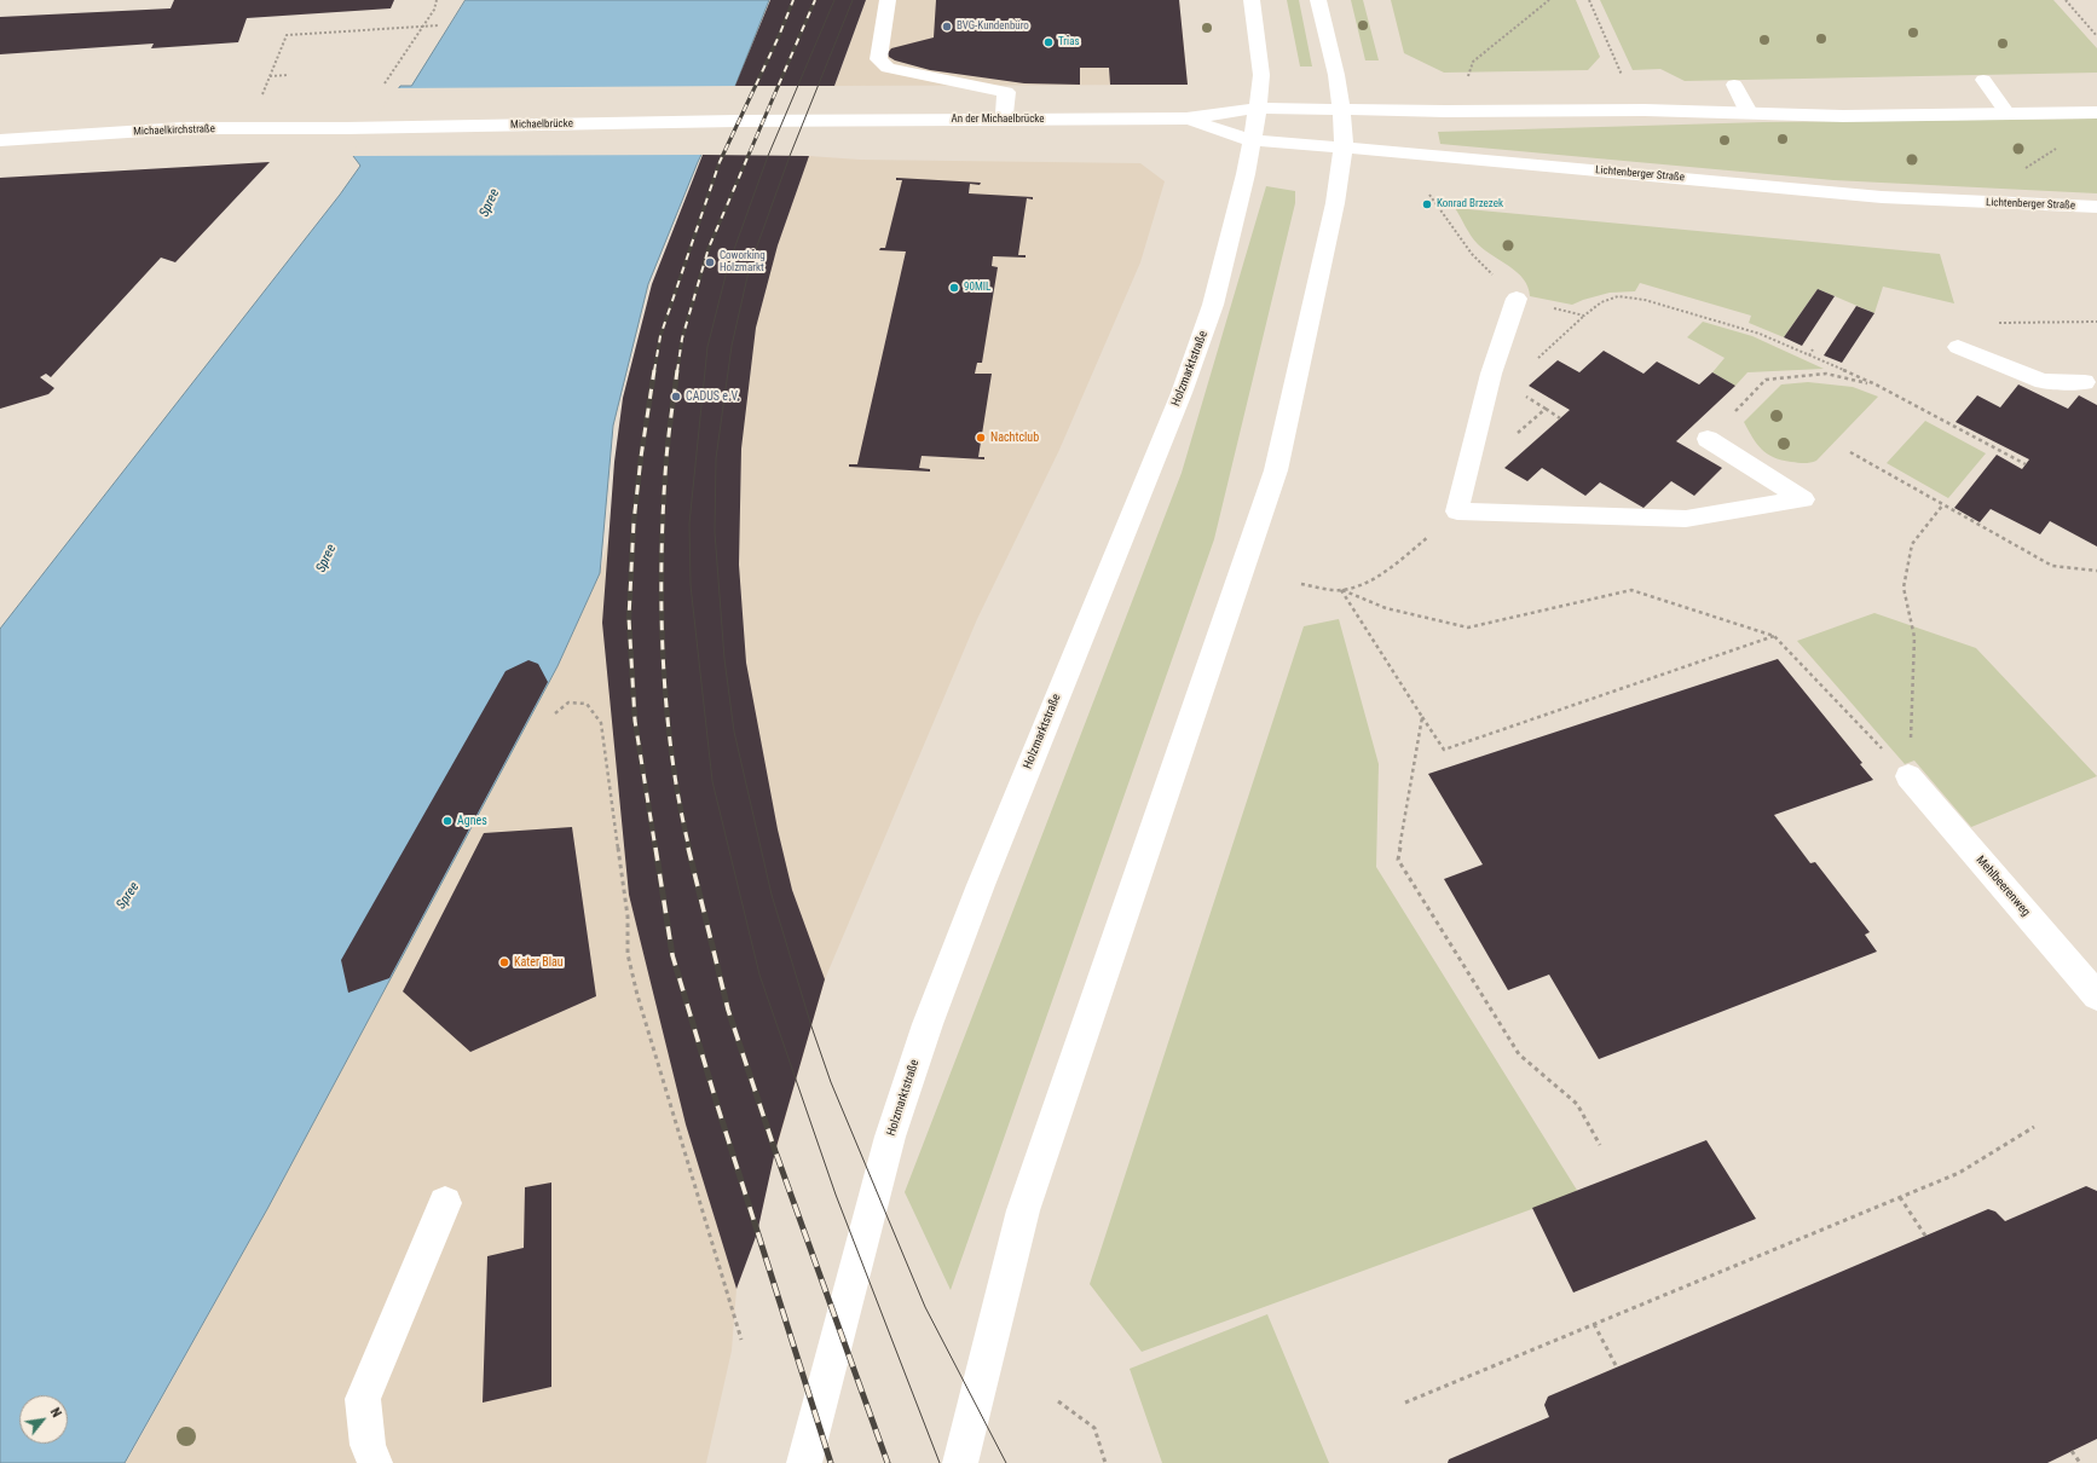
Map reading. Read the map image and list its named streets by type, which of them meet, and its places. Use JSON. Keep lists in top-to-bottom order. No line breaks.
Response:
{"streets":{"main road":["An der Michaelbrücke","Michaelbrücke","Michaelkirchstraße","Lichtenberger Straße","Holzmarktstraße","Mehlbeerenweg"]},"crossings":[["An der Michaelbrücke","Michaelbrücke"],["An der Michaelbrücke","Lichtenberger Straße"],["An der Michaelbrücke","Holzmarktstraße"],["Michaelbrücke","Michaelkirchstraße"],["Lichtenberger Straße","Holzmarktstraße"]],"water":["Spree"],"places":["BVG-Kundenbüro","Trias","Konrad Brzezek","Coworking Holzmarkt","90MIL","CADUS e.V.","Nachtclub","Agnes","Kater Blau"],"north":"top right"}
